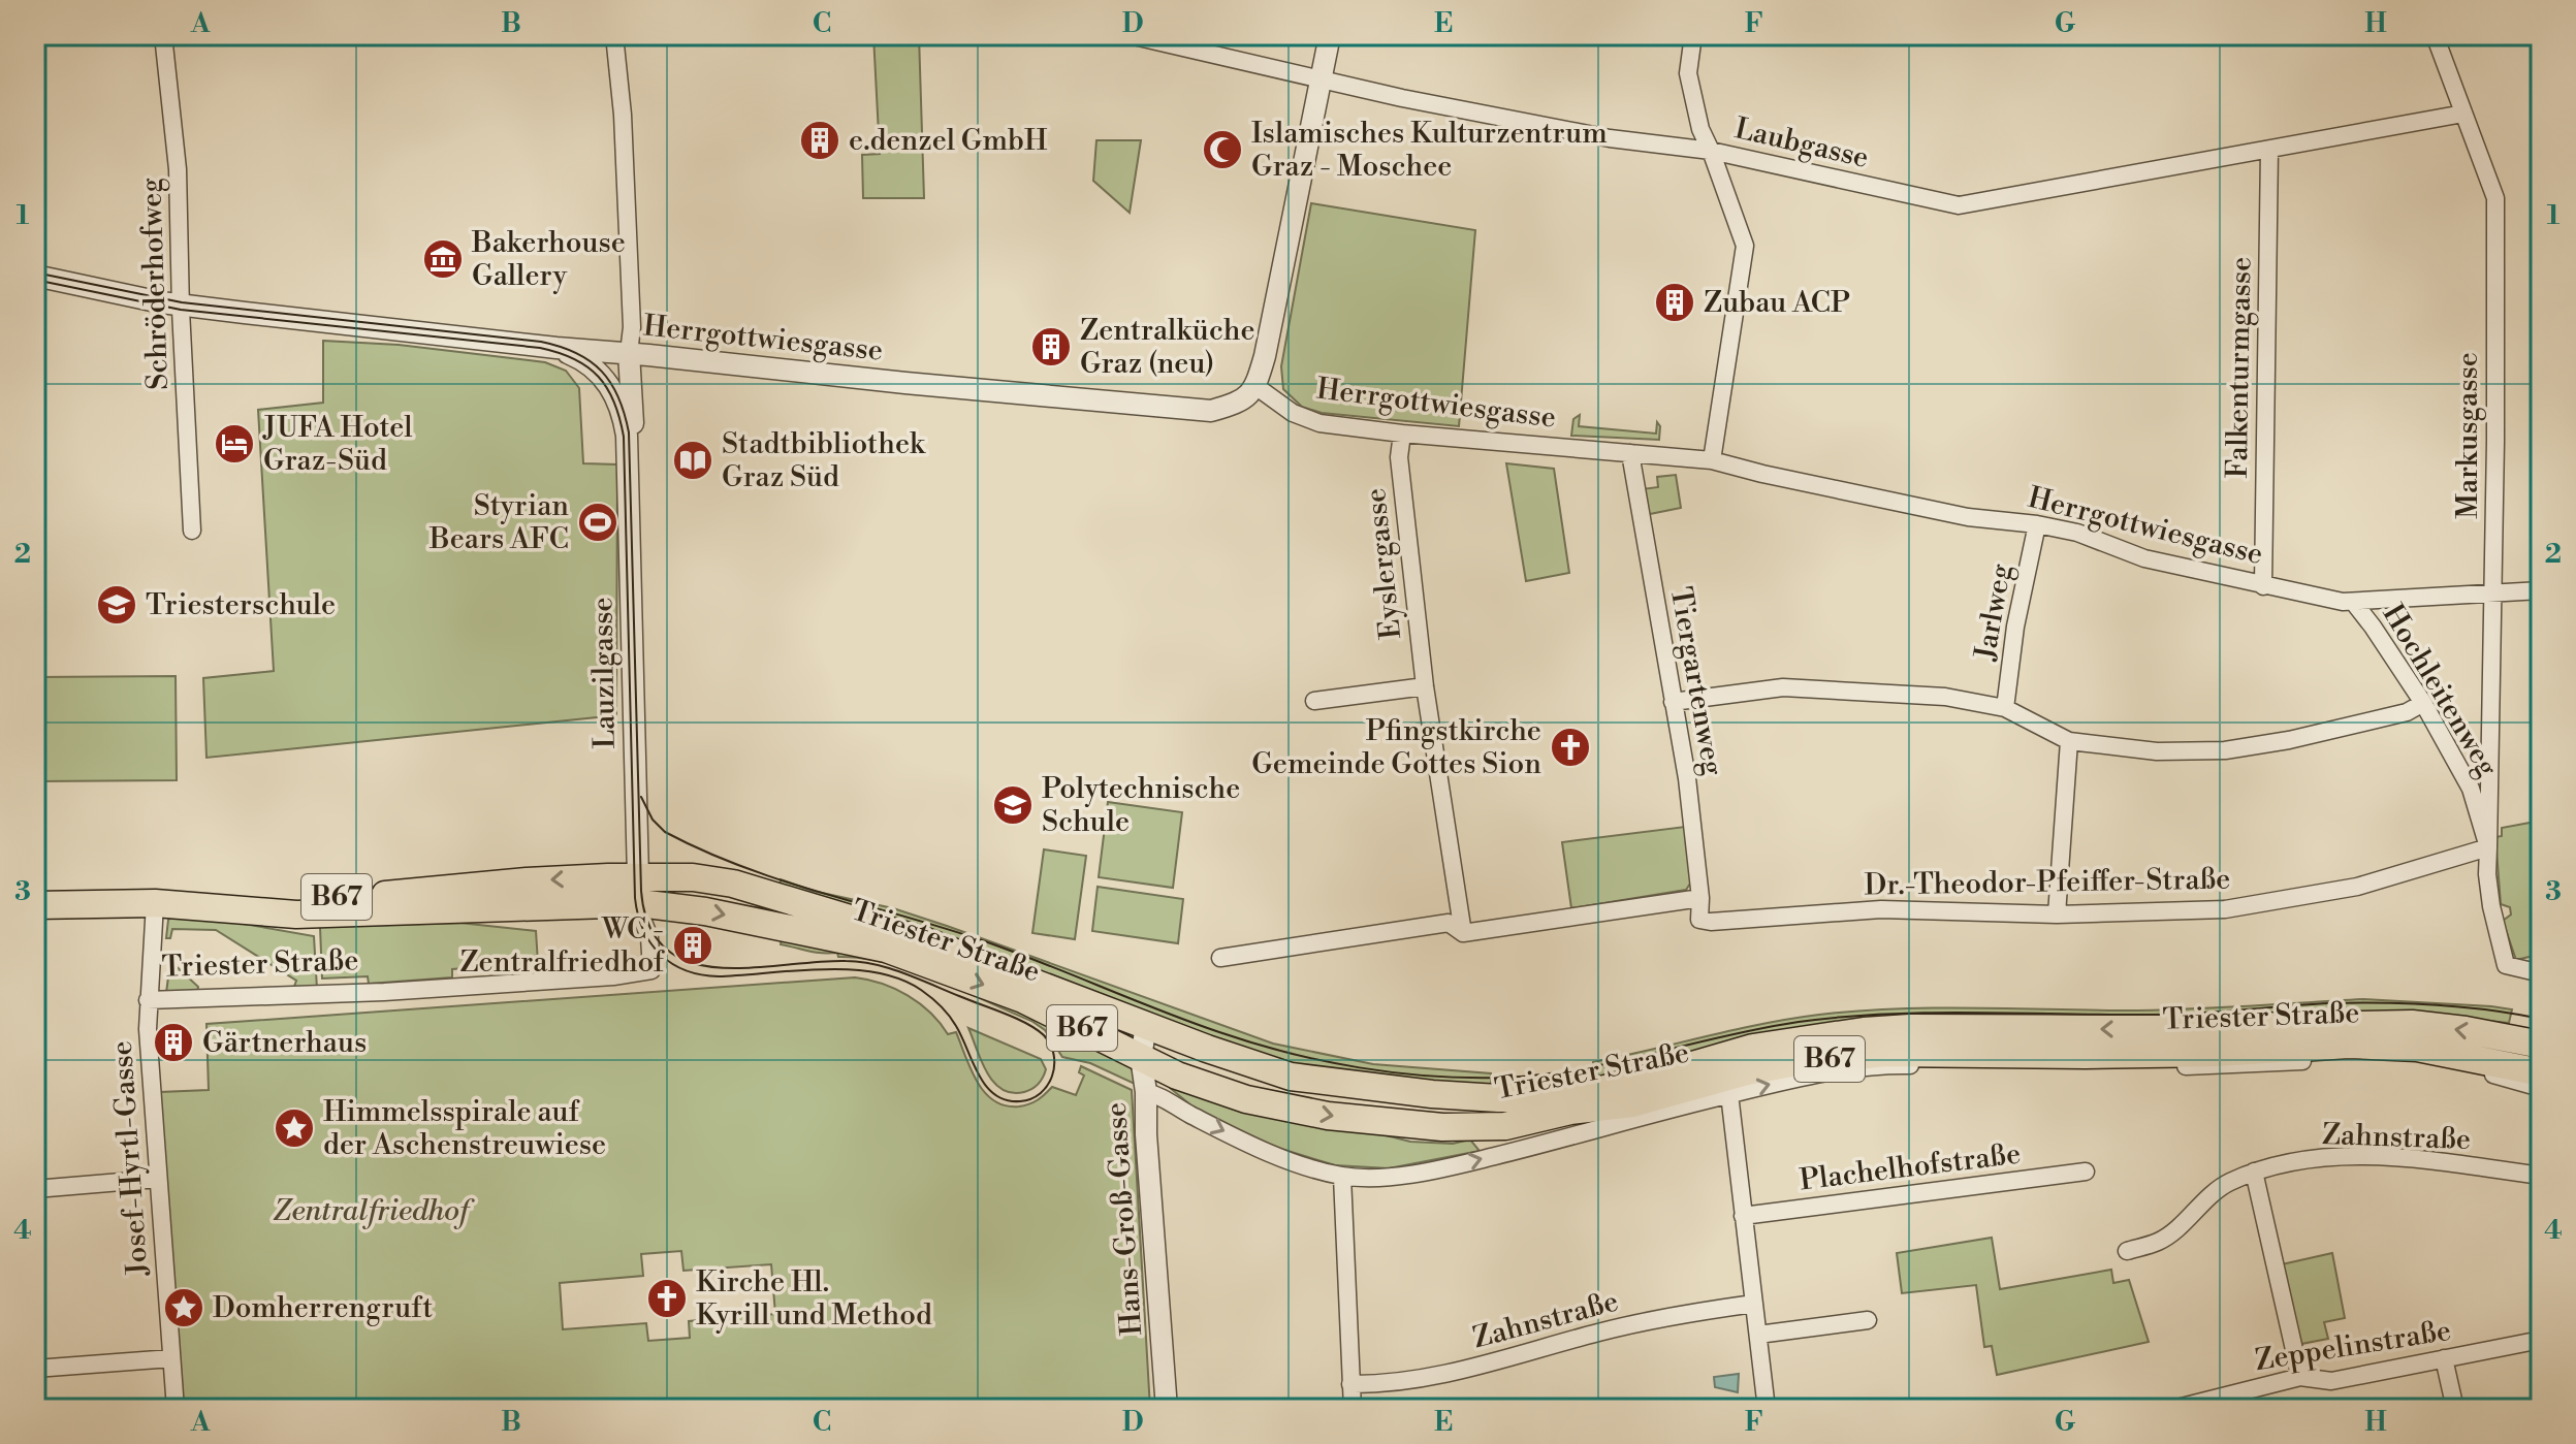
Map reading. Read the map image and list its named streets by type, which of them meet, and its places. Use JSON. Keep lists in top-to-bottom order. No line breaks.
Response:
{"streets":{"main road":["B67","Triester Straße"],"street":["Laubgasse","Schröderhofweg","Herrgottwiesgasse","Falkenturmgasse","Markusgasse","Eyslergasse","Jarlweg","Lauzilgasse","Tiergartenweg","Hochleitenweg","Dr.-Theodor-Pfeiffer-Straße","Zahnstraße","Josef-Hyrtl-Gasse","Plachelhofstraße","Hans-Groß-Gasse","Zeppelinstraße"]},"crossings":[["Laubgasse","Falkenturmgasse"],["Laubgasse","Markusgasse"],["Schröderhofweg","Herrgottwiesgasse"],["Herrgottwiesgasse","Falkenturmgasse"],["Herrgottwiesgasse","Markusgasse"],["Herrgottwiesgasse","Eyslergasse"],["Herrgottwiesgasse","Jarlweg"],["Herrgottwiesgasse","Lauzilgasse"],["Herrgottwiesgasse","Tiergartenweg"],["Herrgottwiesgasse","Hochleitenweg"],["Markusgasse","Hochleitenweg"],["Markusgasse","Dr.-Theodor-Pfeiffer-Straße"],["Lauzilgasse","Triester Straße"],["Tiergartenweg","Dr.-Theodor-Pfeiffer-Straße"],["Hochleitenweg","Dr.-Theodor-Pfeiffer-Straße"],["Triester Straße","Josef-Hyrtl-Gasse"],["Triester Straße","Hans-Groß-Gasse"]],"parks":["Zentralfriedhof"],"places":{"building":["e.denzel GmbH","Zubau ACP","Zentralküche Graz (neu)","WC - Zentralfriedhof","Gärtnerhaus"],"mosque":["Islamisches Kulturzentrum Graz - Moschee"],"museum":["Bakerhouse Gallery"],"hotel":["JUFA Hotel Graz-Süd"],"library":["Stadtbibliothek Graz Süd"],"sports":["Styrian Bears AFC"],"school or university":["Triesterschule","Polytechnische Schule"],"church":["Pfingstkirche Gemeinde Gottes Sion","Kirche Hl. Kyrill und Method"],"place":["Himmelsspirale auf der Aschenstreuwiese","Domherrengruft"]},"grid":{"columns":["A","B","C","D","E","F","G","H"],"rows":["1","2","3","4"]}}
